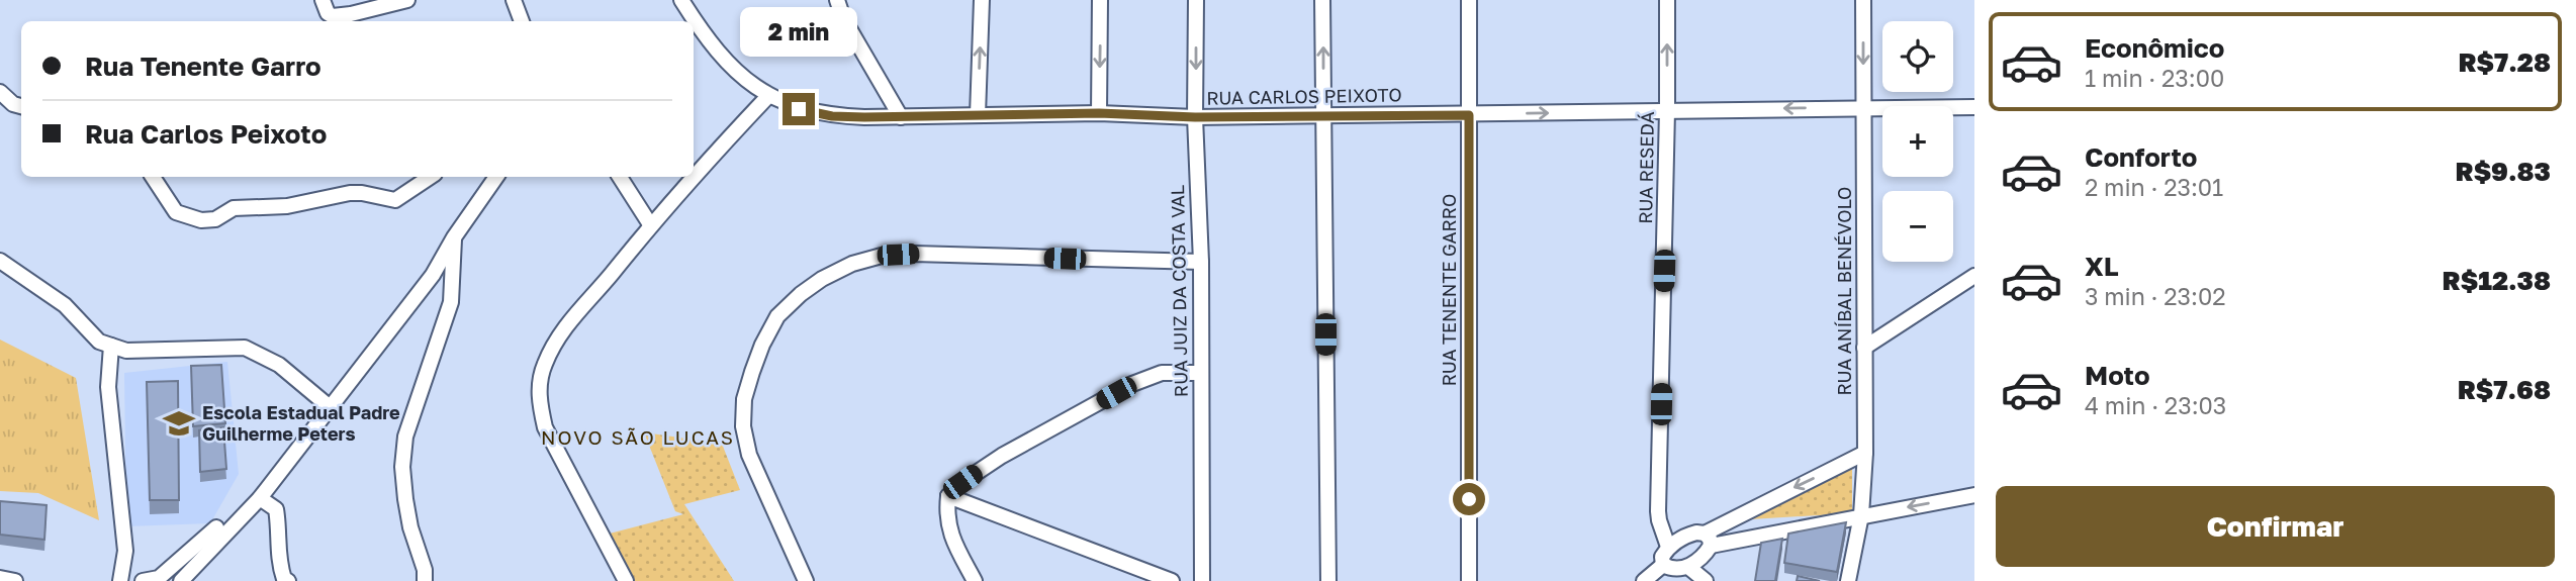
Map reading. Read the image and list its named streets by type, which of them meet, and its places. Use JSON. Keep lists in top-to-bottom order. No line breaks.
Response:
{"streets":{"street":["RUA CARLOS PEIXOTO","RUA RESEDÁ","RUA TENENTE GARRO","RUA JUIZ DA COSTA VAL","RUA ANÍBAL BENÉVOLO"]},"crossings":[["RUA CARLOS PEIXOTO","RUA RESEDÁ"],["RUA CARLOS PEIXOTO","RUA TENENTE GARRO"],["RUA CARLOS PEIXOTO","RUA JUIZ DA COSTA VAL"],["RUA CARLOS PEIXOTO","RUA ANÍBAL BENÉVOLO"]],"districts":["NOVO SÃO LUCAS"],"places":{"school or university":["Escola Estadual Padre Guilherme Peters"]},"page":{"bubble":"2 min","list":[{"name":"Econômico","note":"1 min · 23:00","value":"R$7.28"},{"name":"Conforto","note":"2 min · 23:01","value":"R$9.83"},{"name":"XL","note":"3 min · 23:02","value":"R$12.38"},{"name":"Moto","note":"4 min · 23:03","value":"R$7.68"}],"map_buttons":["+","−"],"banner":["Rua Tenente Garro","Rua Carlos Peixoto"],"buttons":"Confirmar"}}
